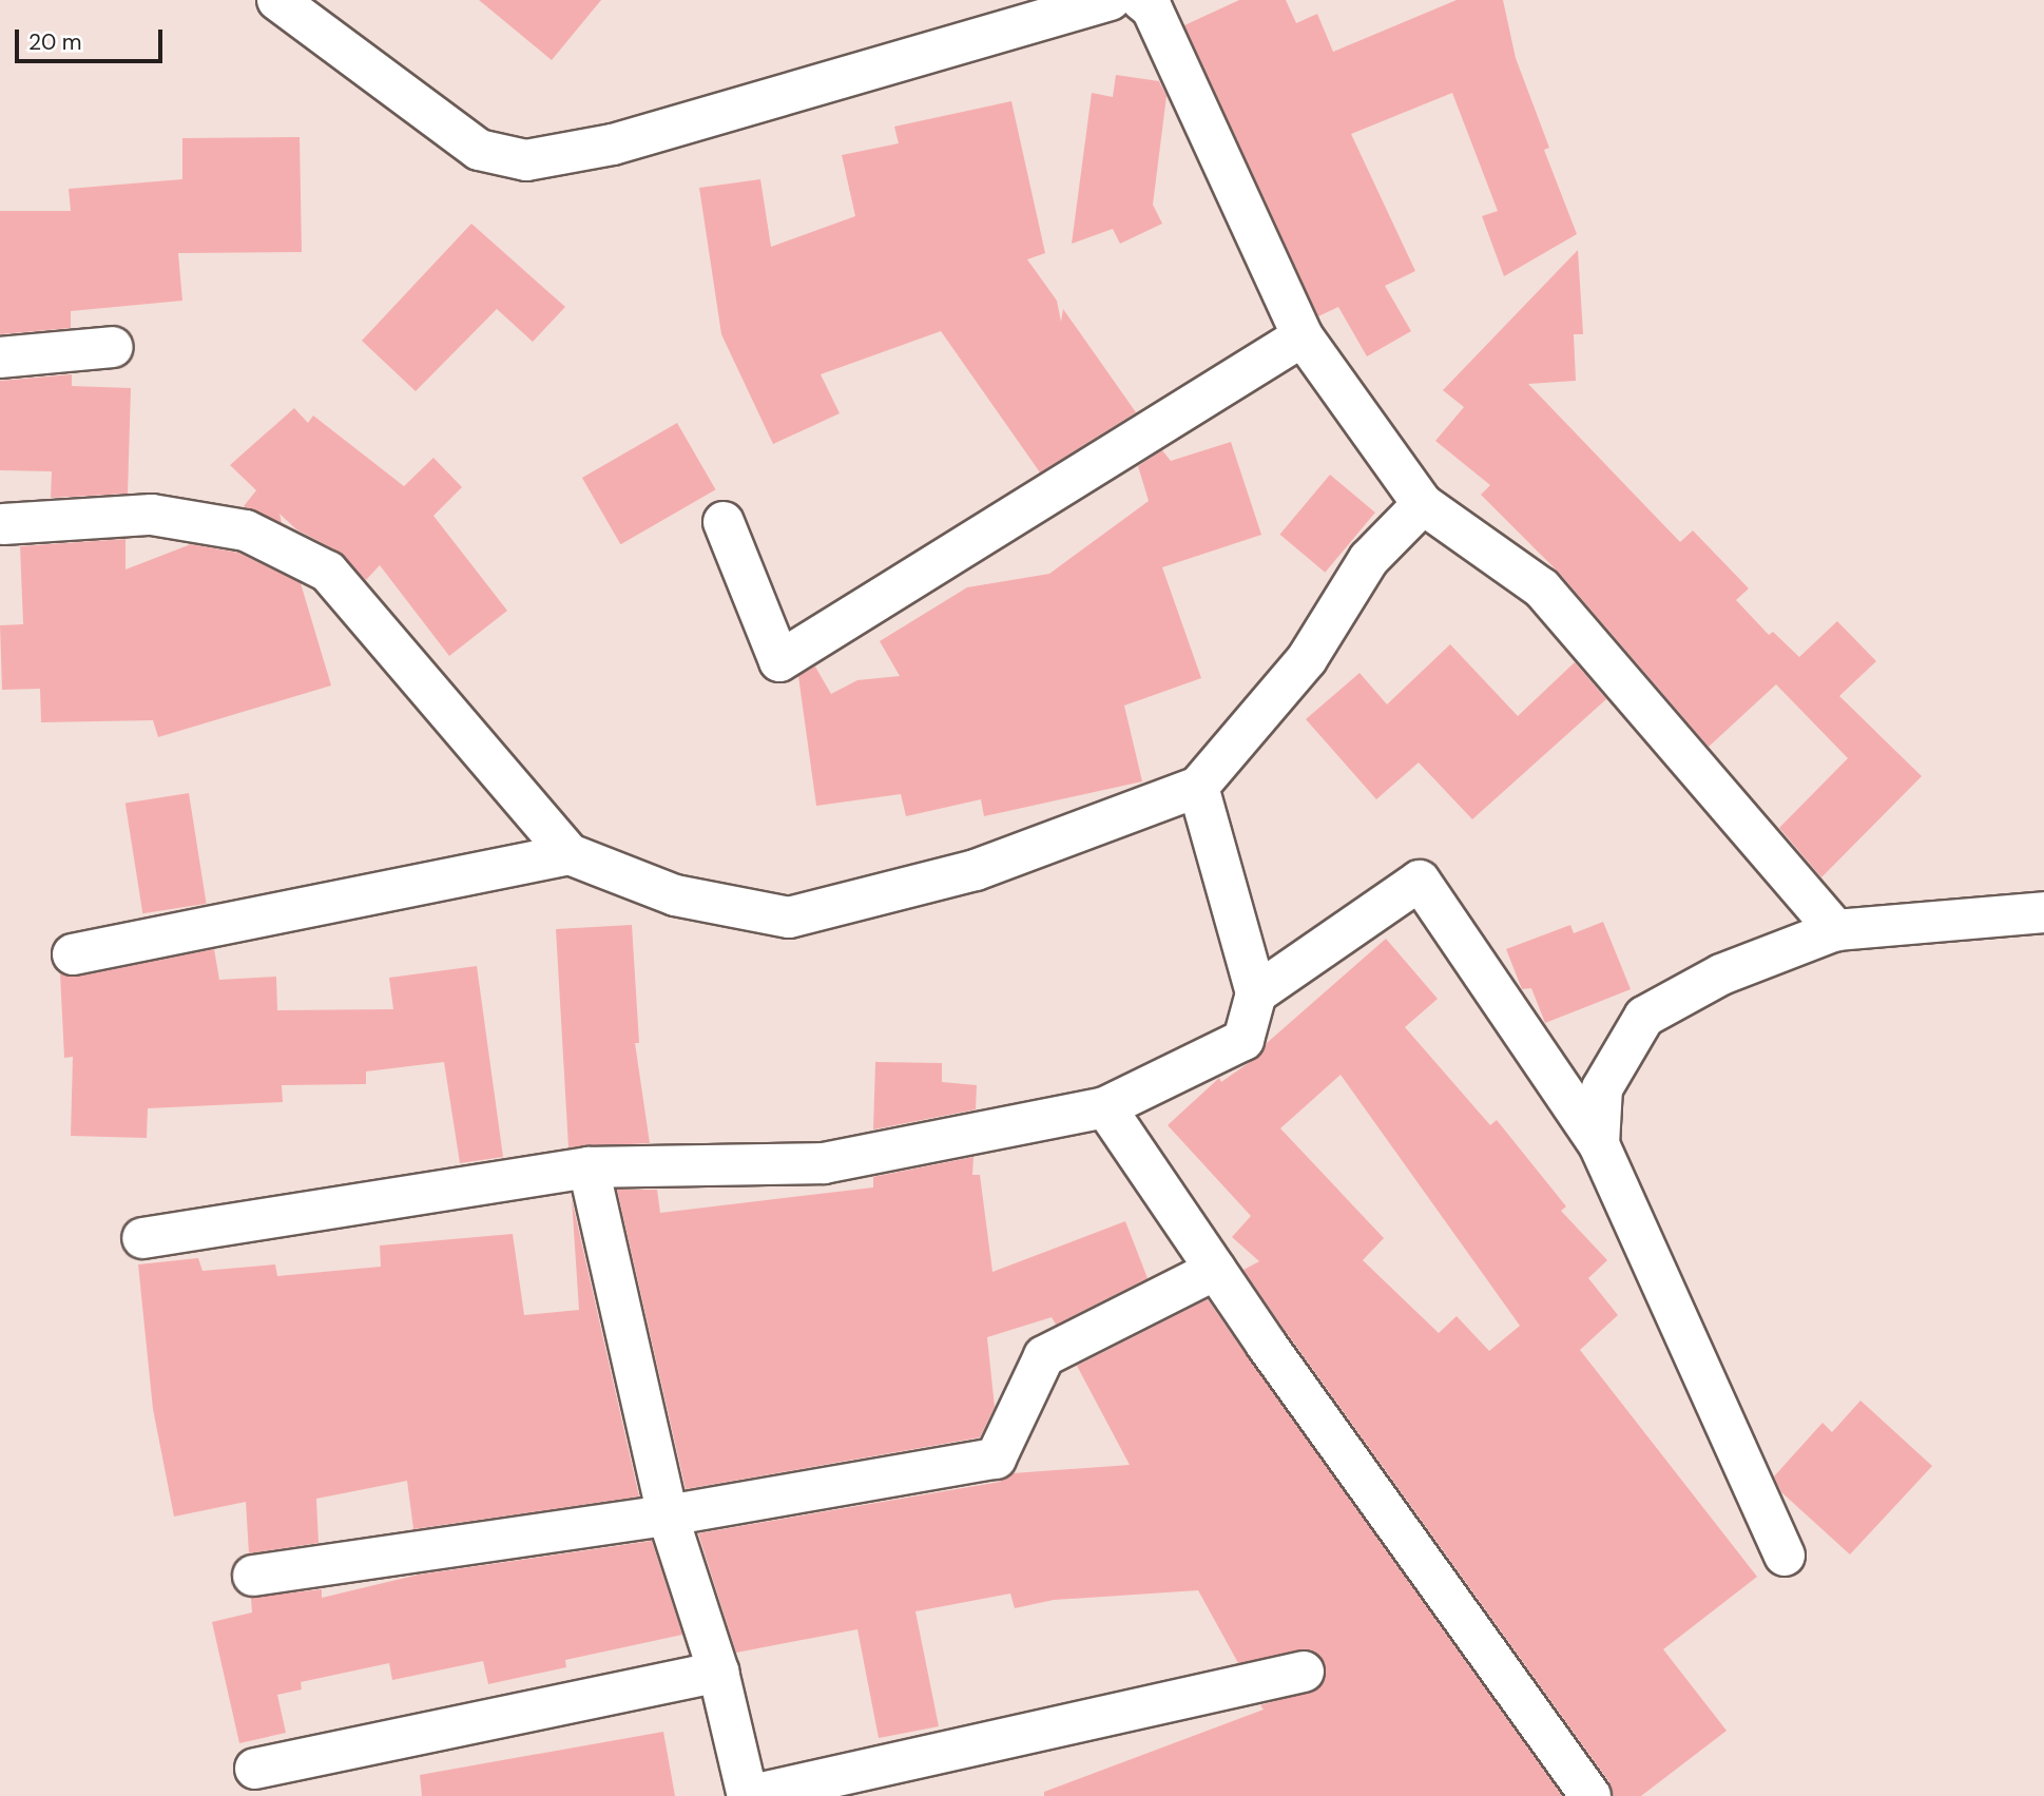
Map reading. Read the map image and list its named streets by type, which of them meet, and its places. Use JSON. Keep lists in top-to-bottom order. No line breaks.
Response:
{"scale_bar":"20 m"}
